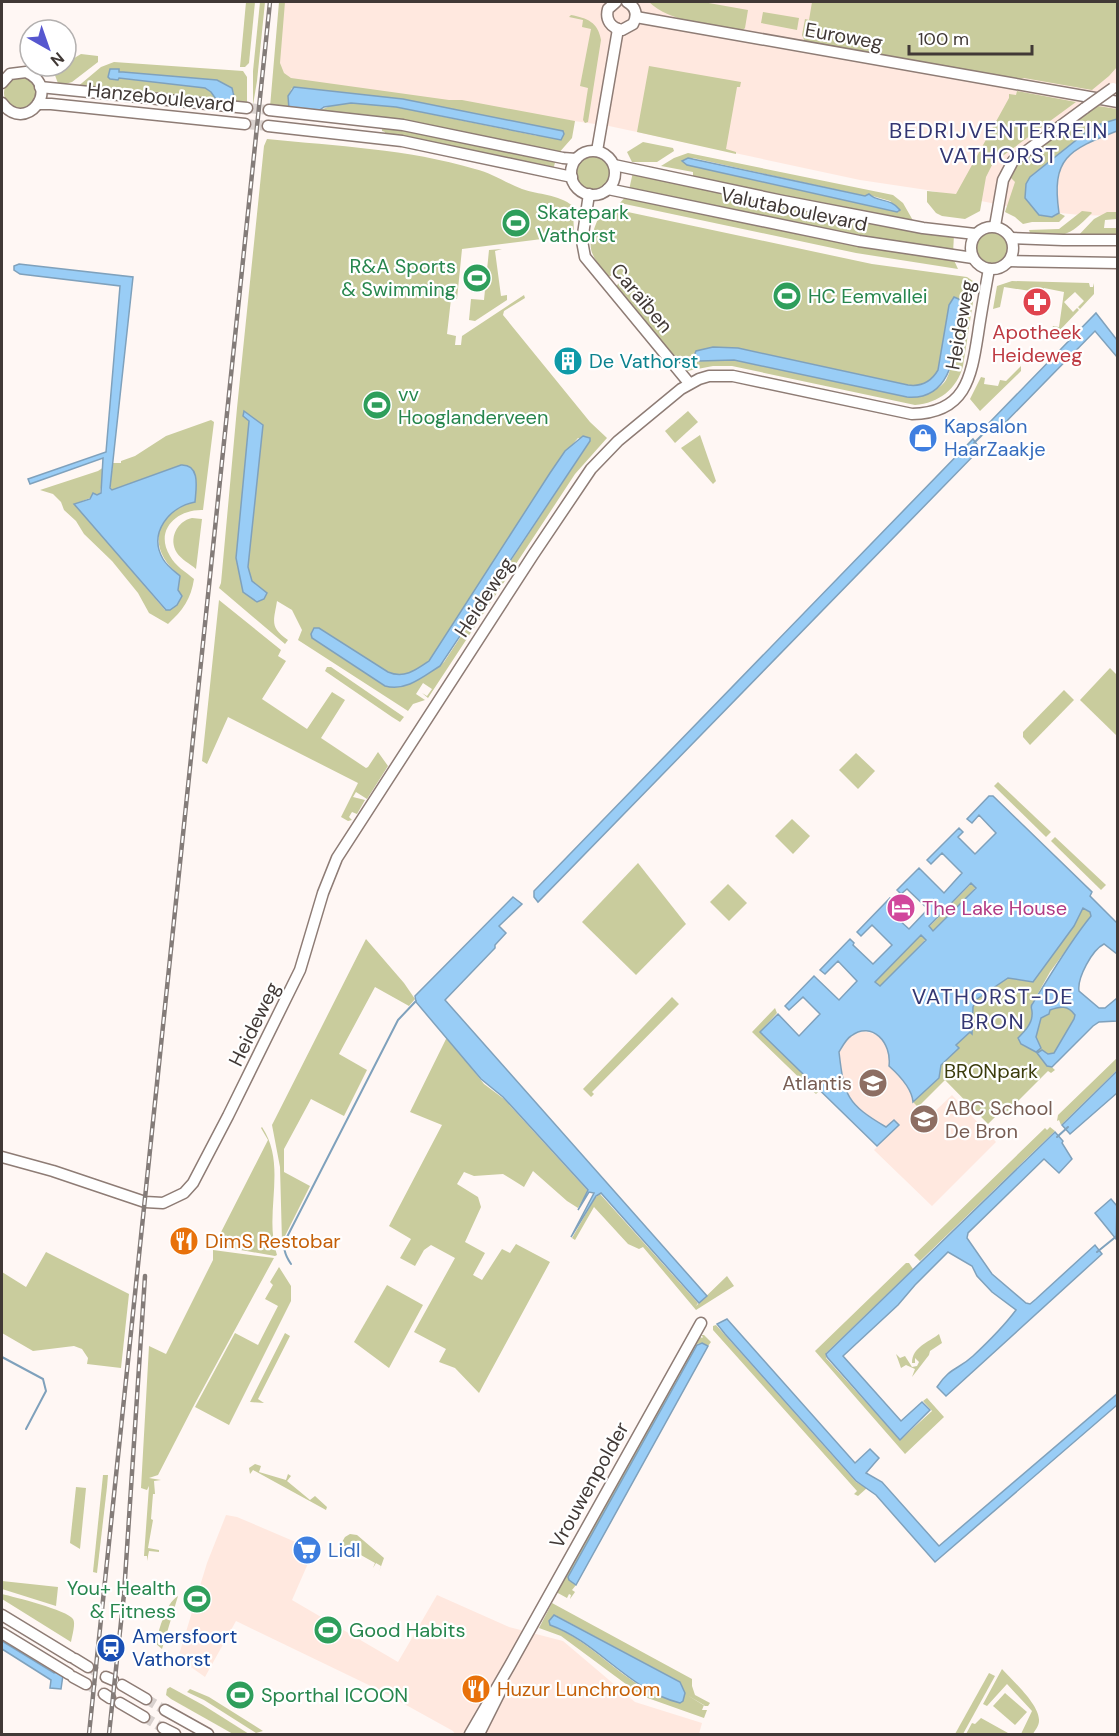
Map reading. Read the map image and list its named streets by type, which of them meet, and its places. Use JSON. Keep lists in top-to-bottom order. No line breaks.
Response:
{"streets":{"street":["Euroweg","Hanzeboulevard","Valutaboulevard","Caraïben","Heideweg","Vrouwenpolder"]},"crossings":[["Valutaboulevard","Caraïben"],["Valutaboulevard","Heideweg"],["Caraïben","Heideweg"]],"districts":["BEDRIJVENTERREIN VATHORST","VATHORST-DE BRON"],"parks":["BRONpark"],"places":{"sports":["Skatepark Vathorst","R&A Sports & Swimming","HC Eemvallei","vv Hooglanderveen","You+ Health & Fitness","Good Habits","Sporthal ICOON"],"pharmacy":["Apotheek Heideweg"],"building":["De Vathorst"],"shop":["Kapsalon HaarZaakje"],"hotel":["The Lake House"],"school or university":["Atlantis","ABC School De Bron"],"restaurant":["DimS Restobar","Huzur Lunchroom"],"supermarket":["Lidl"],"station":["Amersfoort Vathorst"]},"scale_bar":"100 m","north":"bottom right"}
